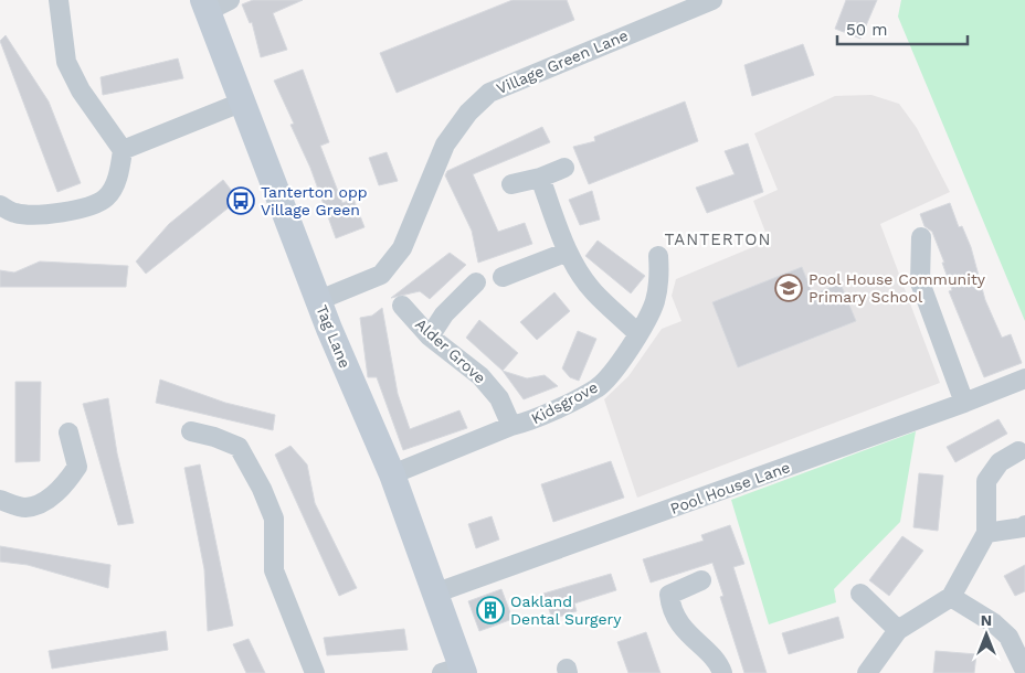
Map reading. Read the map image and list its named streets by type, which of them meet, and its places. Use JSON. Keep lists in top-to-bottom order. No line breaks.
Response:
{"streets":{"main road":["Tag Lane"],"street":["Village Green Lane","Alder Grove","Kidsgrove","Pool House Lane"]},"crossings":[["Village Green Lane","Tag Lane"],["Tag Lane","Kidsgrove"],["Tag Lane","Pool House Lane"],["Alder Grove","Kidsgrove"]],"districts":["TANTERTON"],"places":{"bus stop":["Tanterton opp Village Green"],"school or university":["Pool House Community Primary School"],"building":["Oakland Dental Surgery"]},"scale_bar":"50 m","north":"top"}
